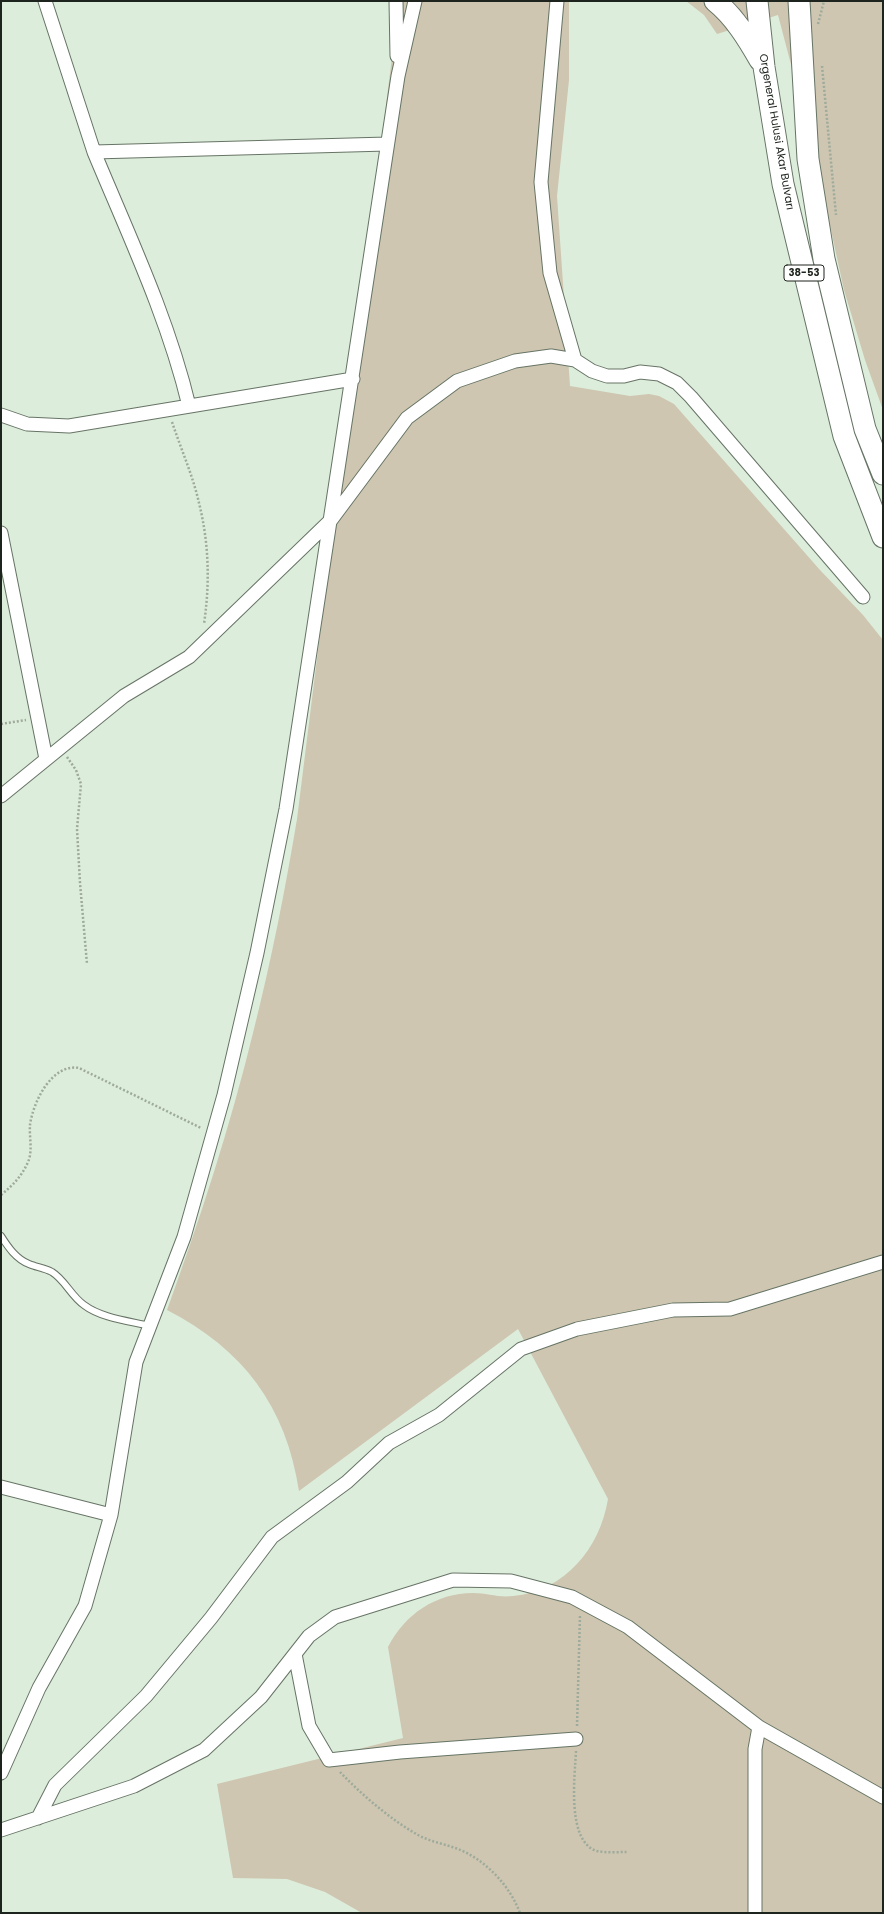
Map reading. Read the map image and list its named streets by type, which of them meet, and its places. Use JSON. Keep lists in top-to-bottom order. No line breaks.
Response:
{"streets":{"main road":["Orgeneral Hulusi Akar Bulvarı","38-53"]}}
